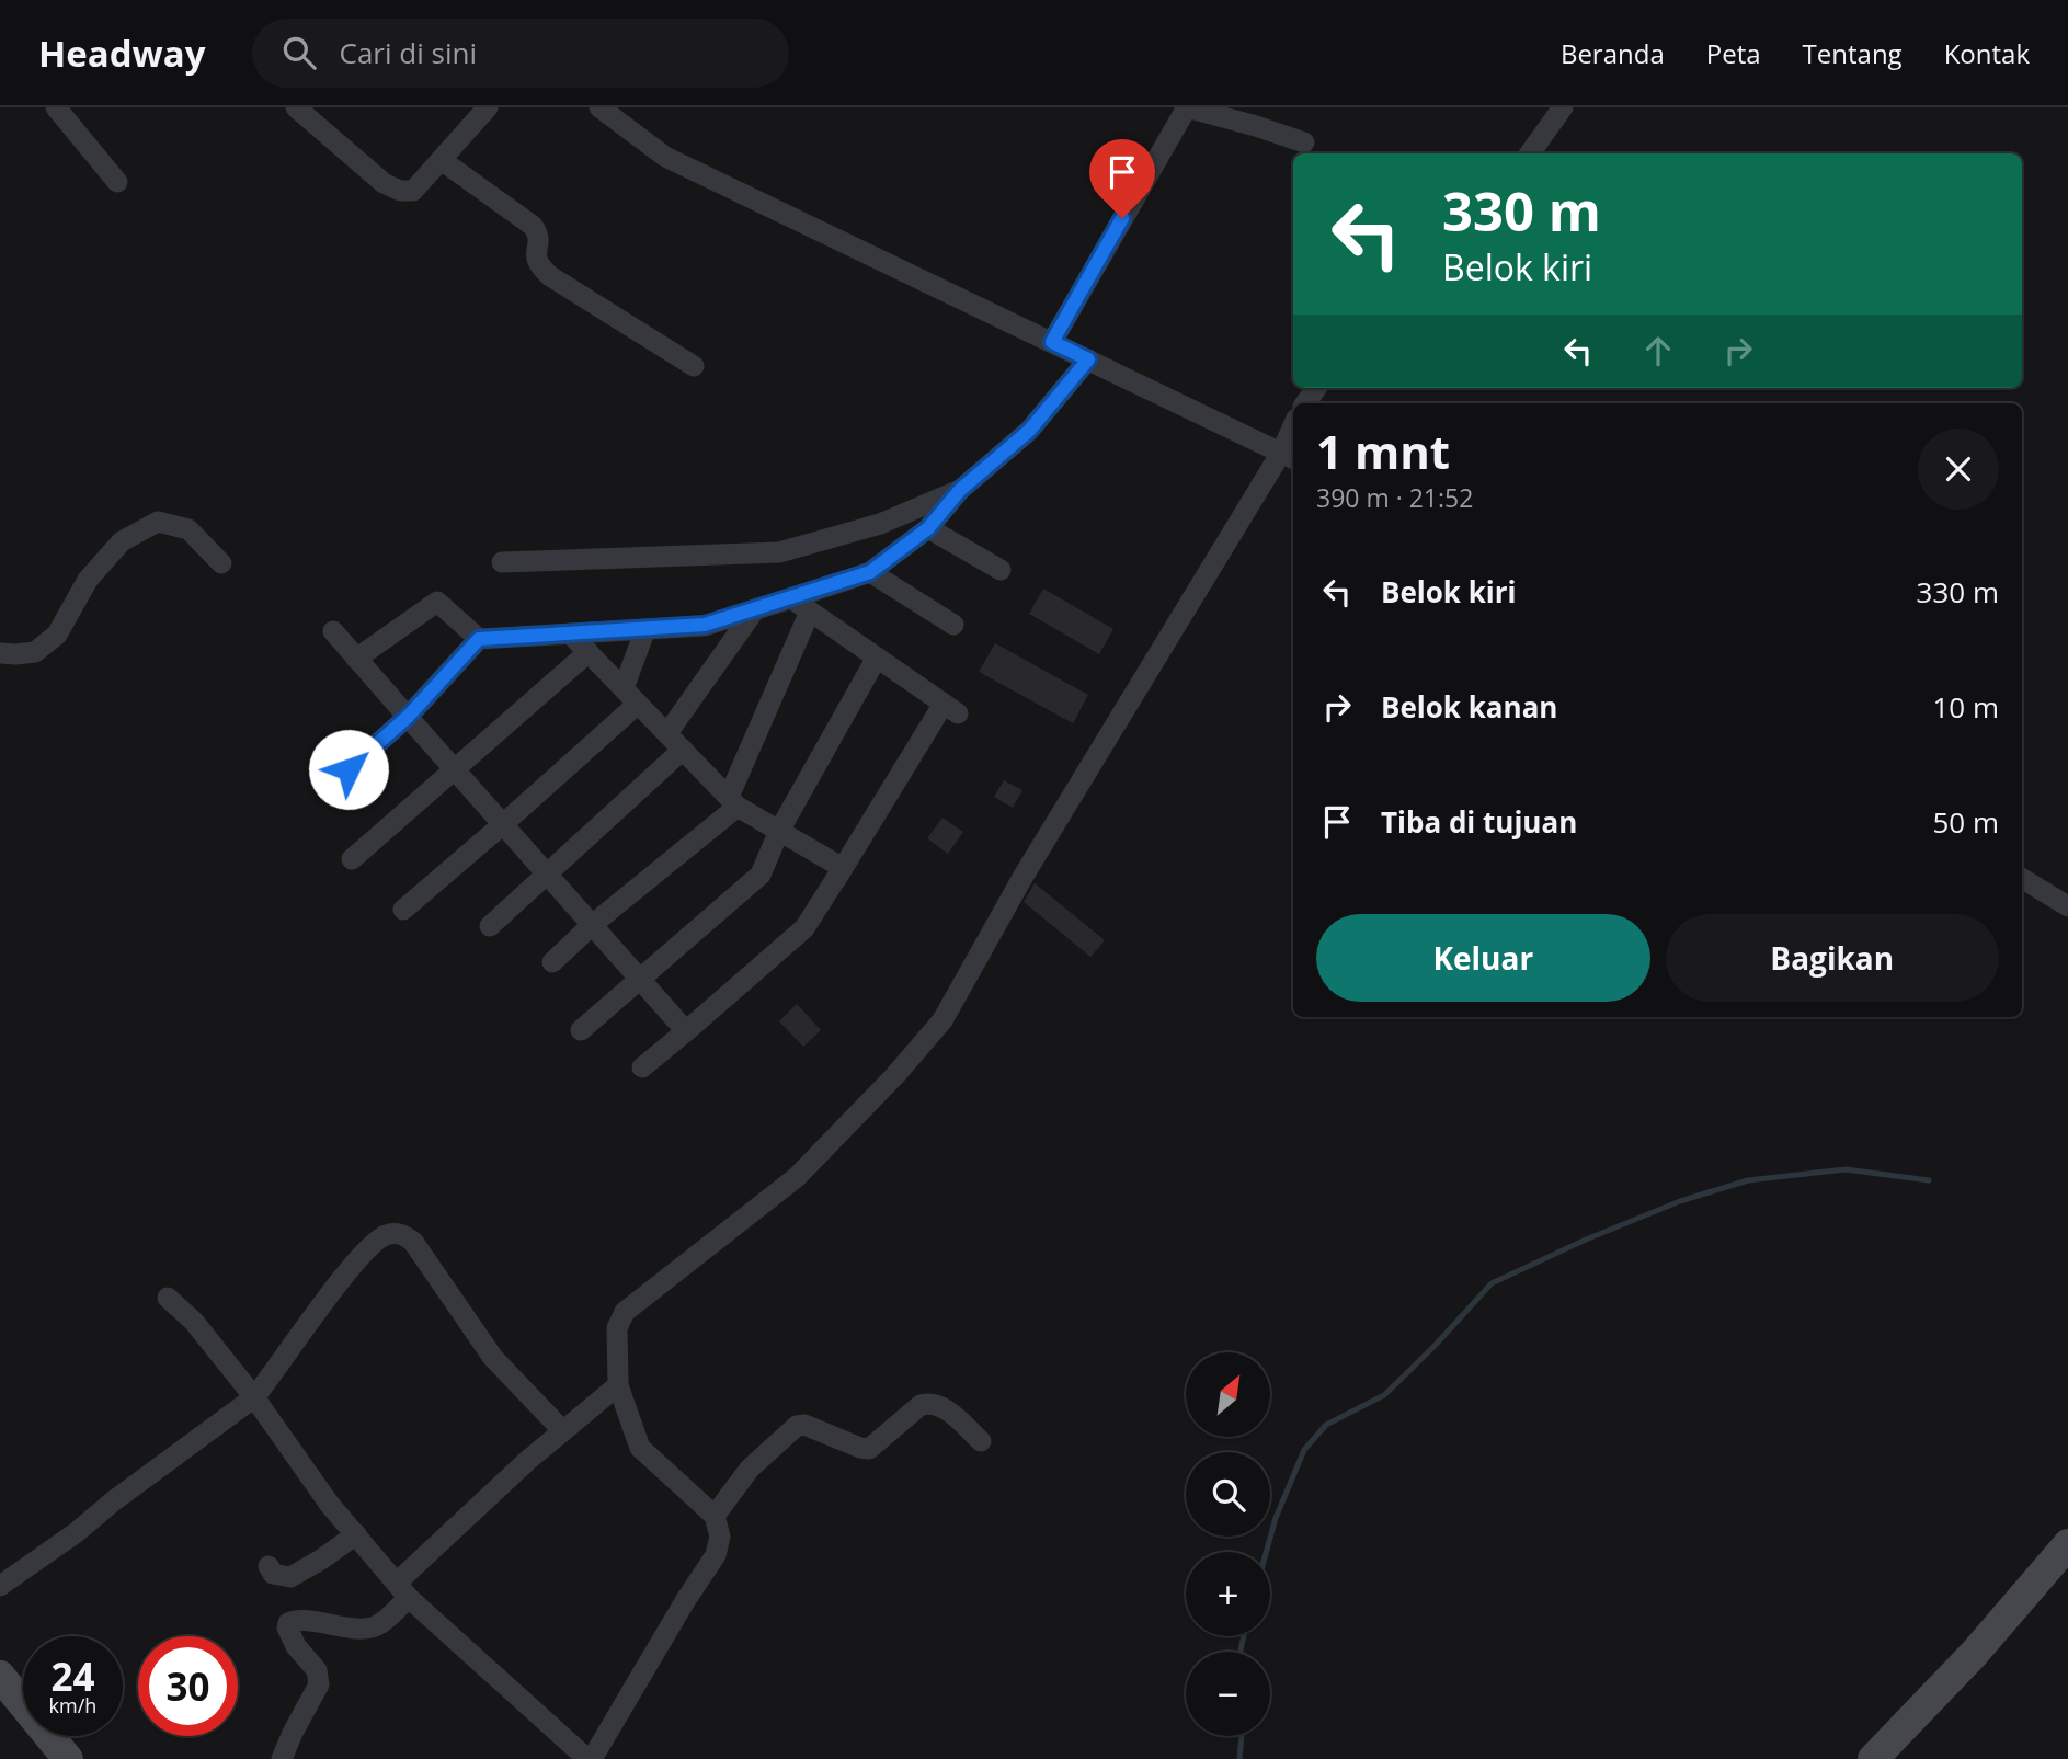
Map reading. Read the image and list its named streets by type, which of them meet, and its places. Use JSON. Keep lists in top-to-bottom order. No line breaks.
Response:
{"north":"top right","page":{"header":"Headway","search":"Cari di sini","nav":["Beranda","Peta","Tentang","Kontak"],"turn":["330 m","Belok kiri"],"heading":["1 mnt","390 m · 21:52"],"list":[{"name":"Belok kiri","value":"330 m"},{"name":"Belok kanan","value":"10 m"},{"name":"Tiba di tujuan","value":"50 m"}],"buttons":["Keluar","Bagikan"],"map_buttons":["+","−"],"speed":"24 km/h","limit":"30"}}
